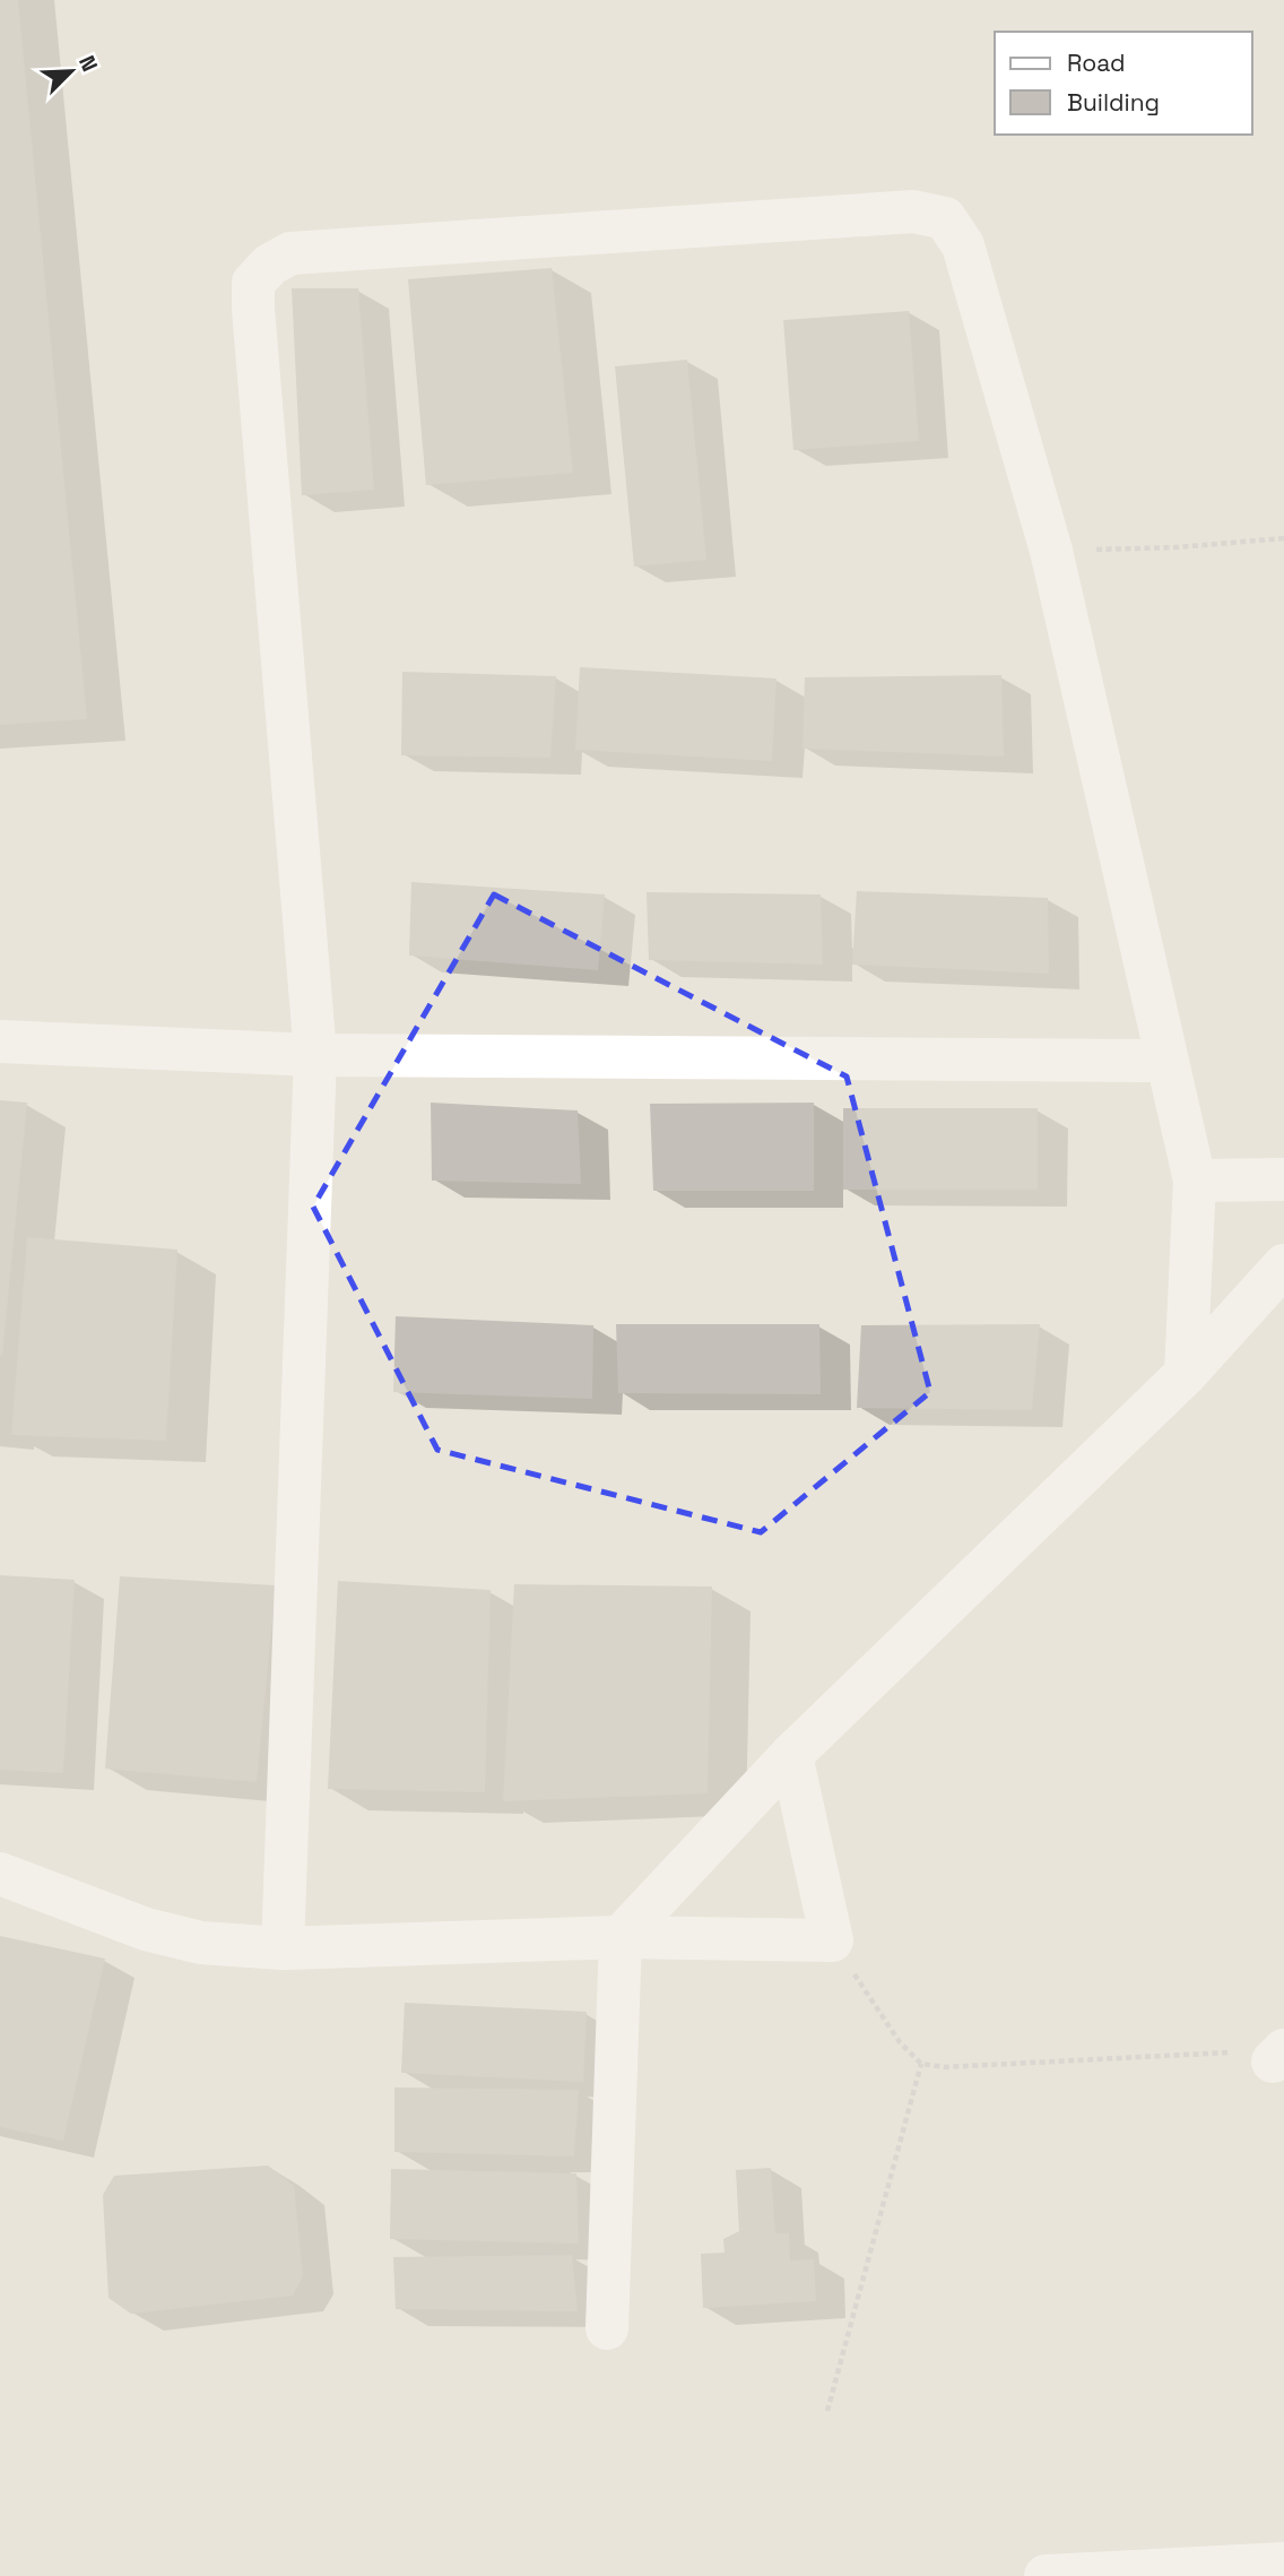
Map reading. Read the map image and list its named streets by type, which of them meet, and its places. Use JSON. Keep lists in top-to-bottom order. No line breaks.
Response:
{"legend":["Road","Building"],"north":"top right"}
